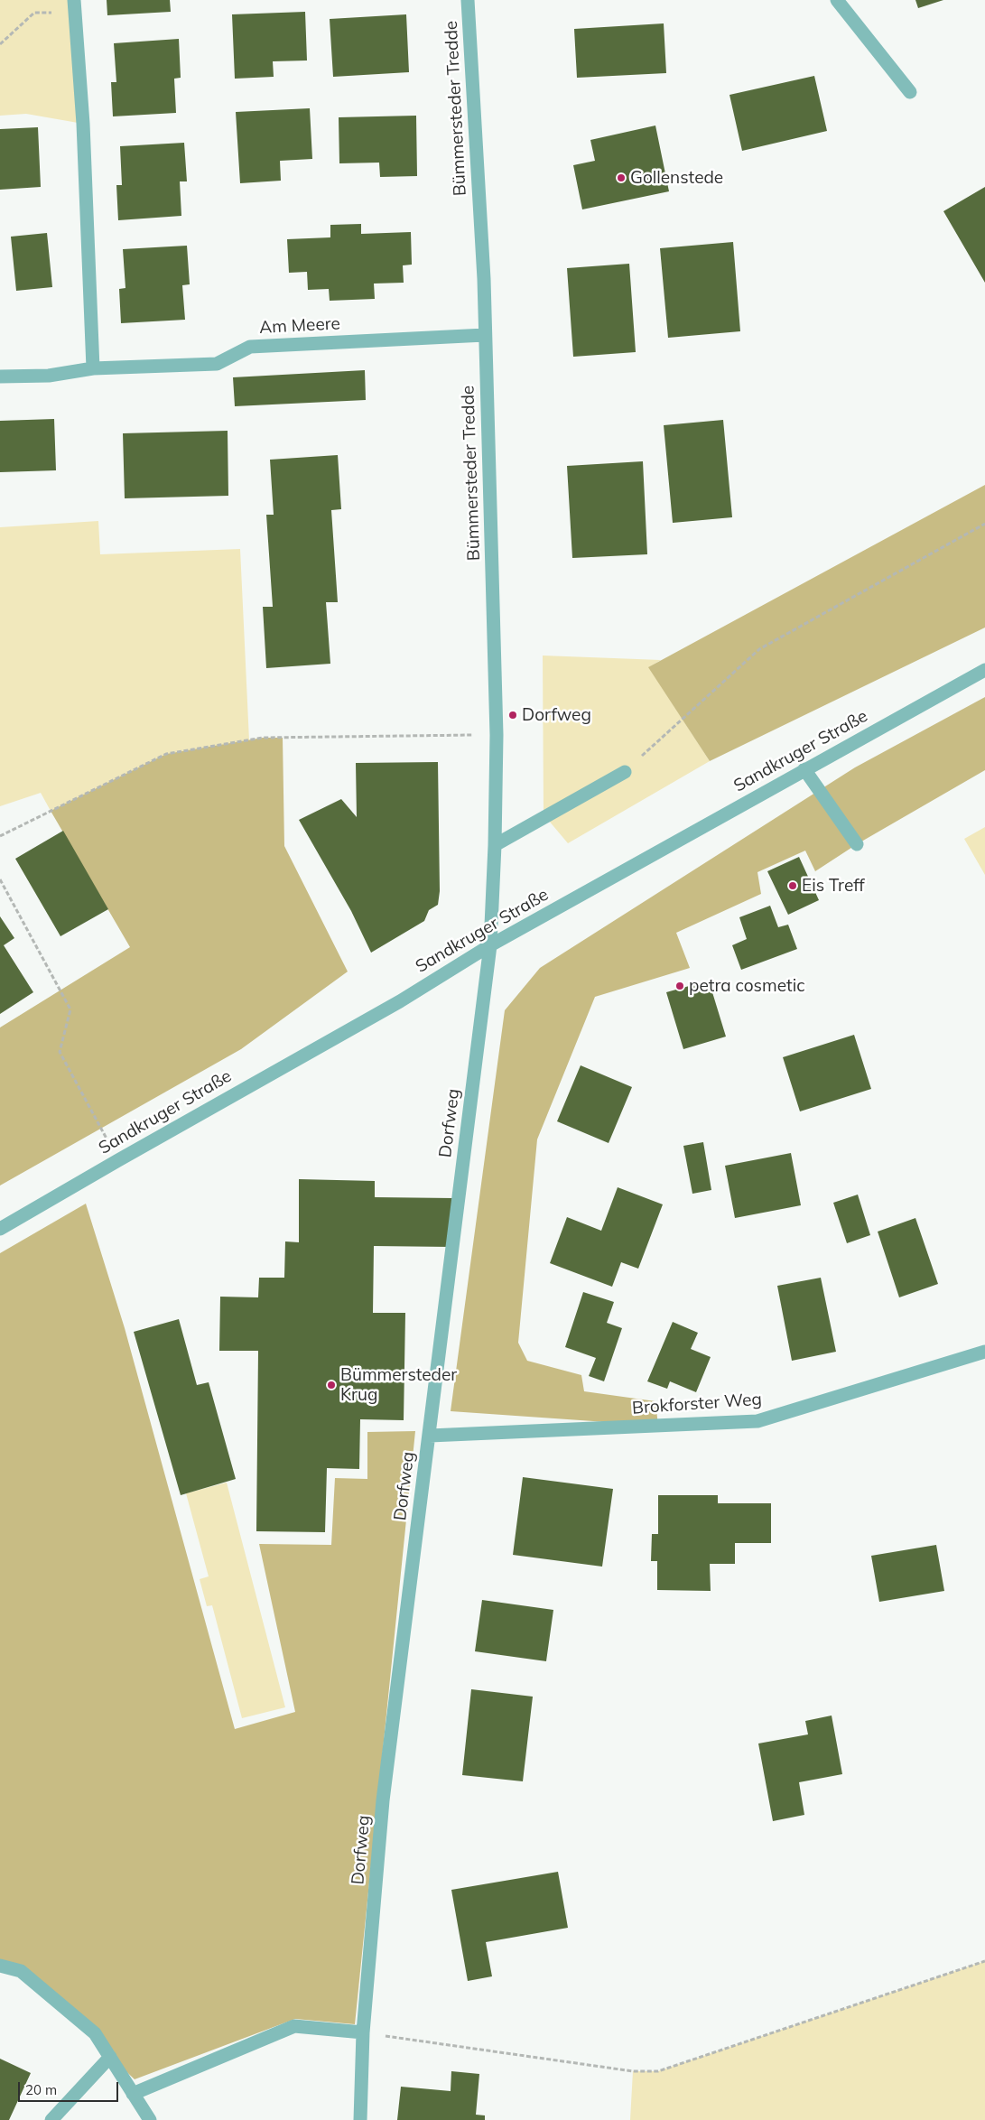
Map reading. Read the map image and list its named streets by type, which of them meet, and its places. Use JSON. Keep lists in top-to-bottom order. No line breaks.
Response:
{"streets":{"street":["Bümmersteder Tredde","Am Meere","Sandkruger Straße","Dorfweg","Brokforster Weg"]},"crossings":[["Bümmersteder Tredde","Am Meere"],["Bümmersteder Tredde","Sandkruger Straße"],["Bümmersteder Tredde","Dorfweg"],["Sandkruger Straße","Dorfweg"],["Dorfweg","Brokforster Weg"]],"places":["Gollenstede","Dorfweg","Eis Treff","petra cosmetic","Bümmersteder Krug"],"scale_bar":"20 m"}
